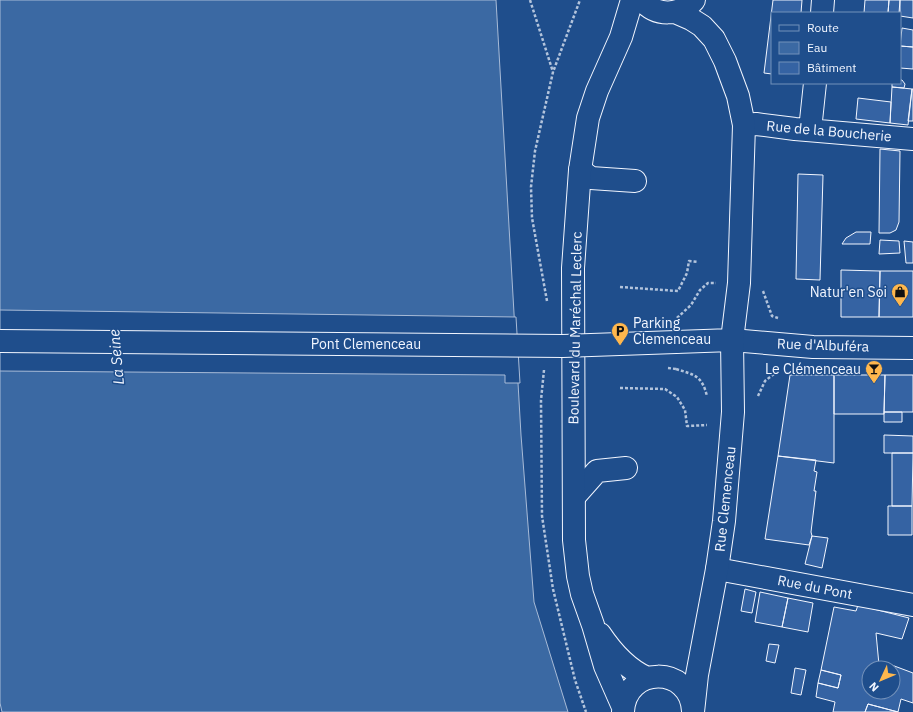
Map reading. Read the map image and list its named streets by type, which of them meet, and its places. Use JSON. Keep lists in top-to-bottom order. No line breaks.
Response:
{"streets":{"main road":["Rue de la Boucherie","Boulevard du Maréchal Leclerc","Pont Clemenceau","Rue d'Albuféra","Rue Clemenceau","Rue du Pont"]},"crossings":[["Rue de la Boucherie","Rue Clemenceau"],["Pont Clemenceau","Rue d'Albuféra"],["Pont Clemenceau","Rue Clemenceau"],["Rue d'Albuféra","Rue Clemenceau"],["Rue Clemenceau","Rue du Pont"]],"water":["La Seine"],"places":{"shop":["Natur'en Soi"],"parking":["Parking Clemenceau"],"bar":["Le Clémenceau"]},"legend":["Route","Eau","Bâtiment"],"north":"bottom left"}
